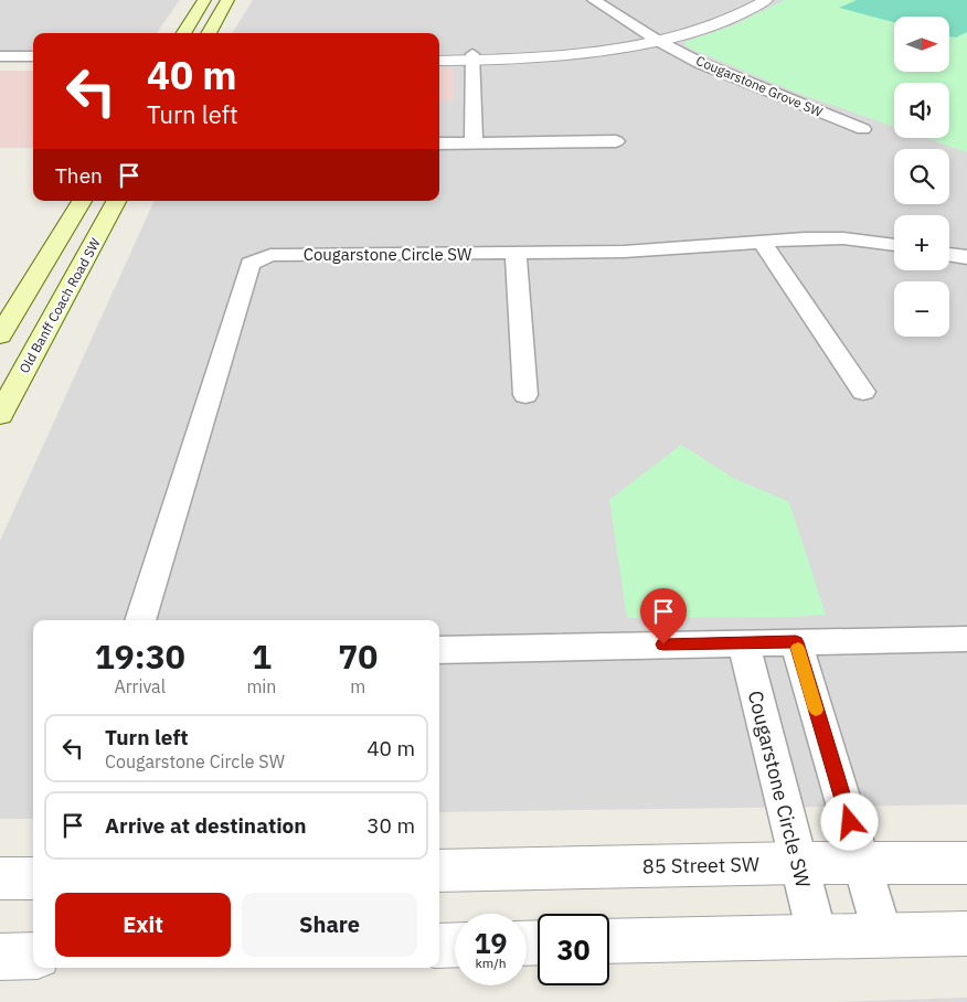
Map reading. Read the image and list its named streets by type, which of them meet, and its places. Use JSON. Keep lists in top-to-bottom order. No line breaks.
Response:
{"streets":{"main road":["Old Banff Coach Road SW"],"street":["Cougarstone Grove SW","Cougarstone Circle SW","85 Street SW"]},"crossings":[["Cougarstone Circle SW","85 Street SW"]],"north":"right","page":{"map_buttons":["+","−"],"turn":["40 m","Turn left"],"then":"Then","eta":["19:30","Arrival","1","min","70","m"],"list":[{"name":"Turn left","note":"Cougarstone Circle SW","value":"40 m"},{"name":"Arrive at destination","value":"30 m"}],"buttons":["Exit","Share"],"speed":"19 km/h","limit":"30"}}
